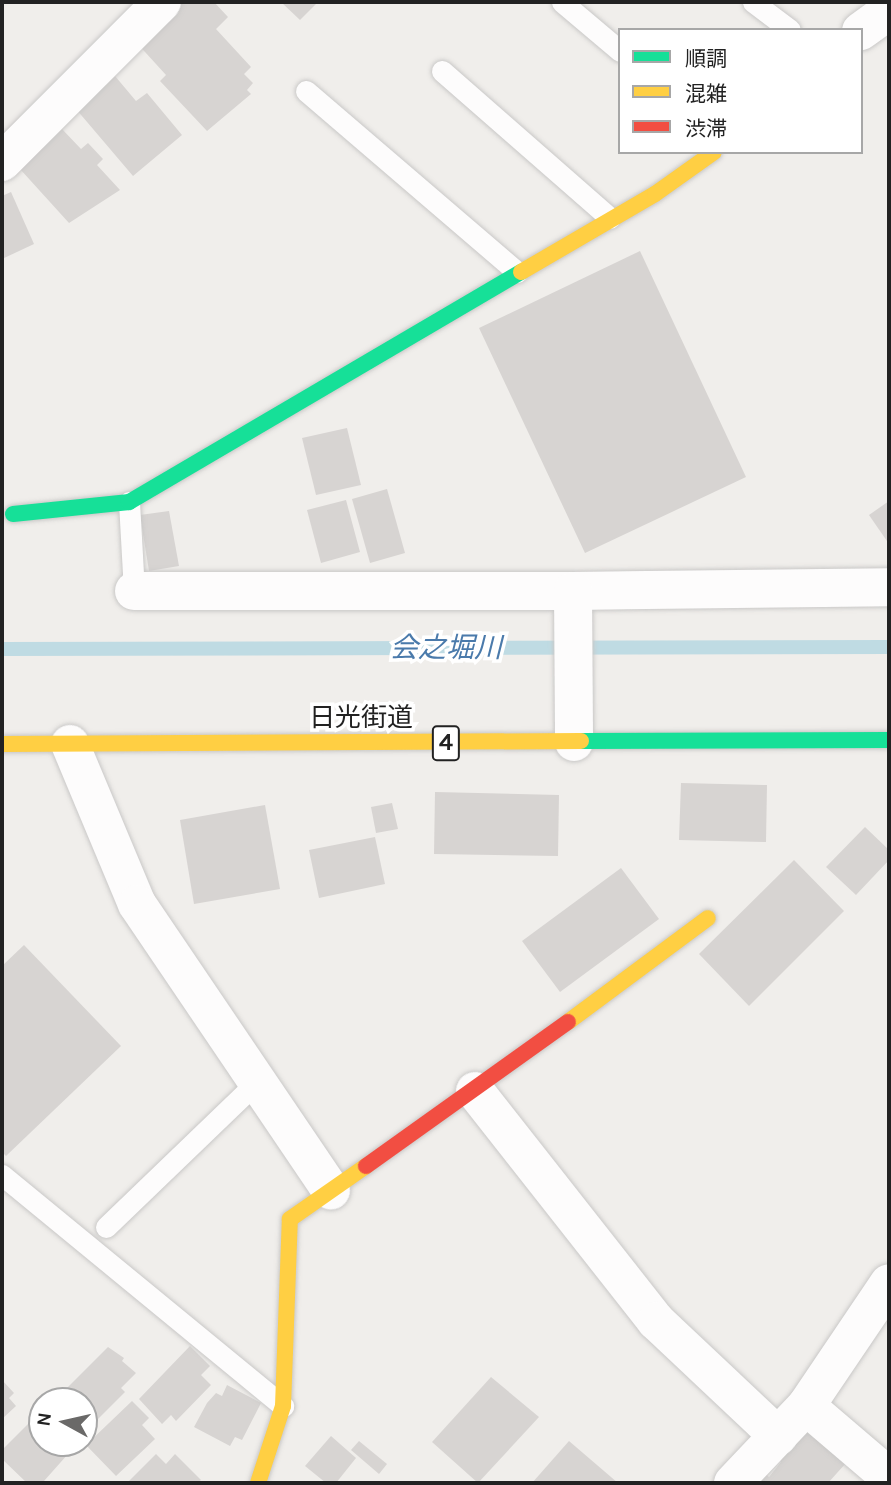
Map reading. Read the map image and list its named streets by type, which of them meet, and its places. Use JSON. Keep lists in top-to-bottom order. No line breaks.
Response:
{"streets":{"main road":["日光街道","4"]},"water":["会之堀川"],"legend":["順調","混雑","渋滞"],"north":"left"}
